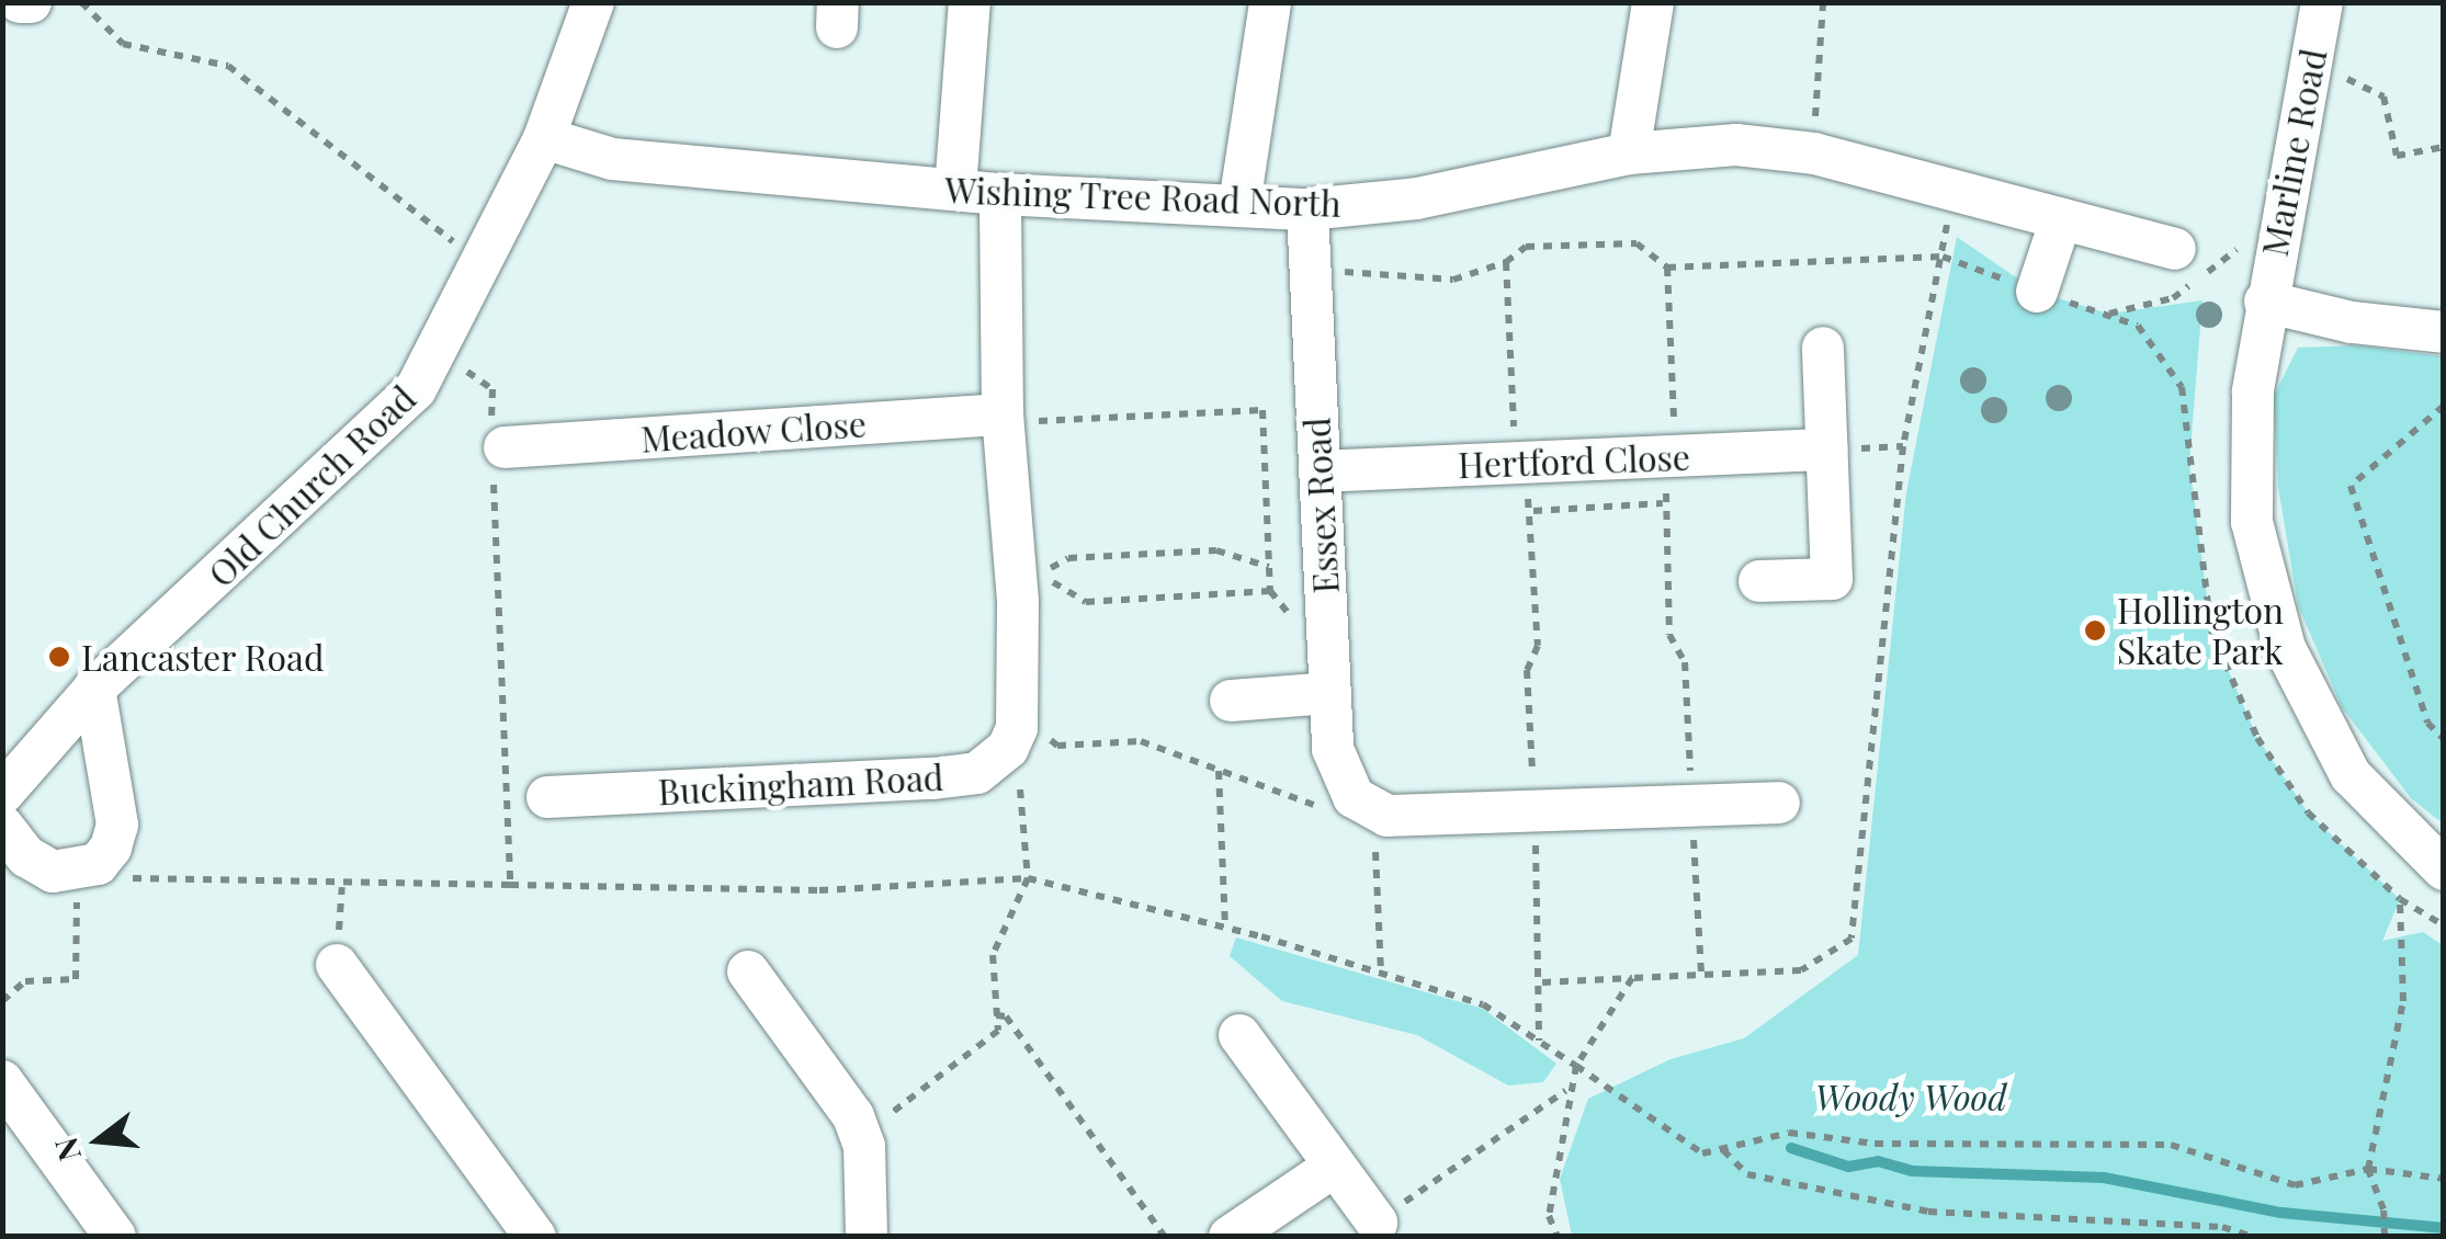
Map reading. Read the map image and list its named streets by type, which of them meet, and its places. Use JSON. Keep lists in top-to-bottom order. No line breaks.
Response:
{"streets":{"street":["Marline Road","Wishing Tree Road North","Meadow Close","Hertford Close","Old Church Road","Essex Road","Buckingham Road"]},"crossings":[["Wishing Tree Road North","Old Church Road"],["Wishing Tree Road North","Essex Road"],["Hertford Close","Essex Road"]],"parks":["Woody Wood"],"places":["Hollington Skate Park","Lancaster Road"],"north":"left"}
